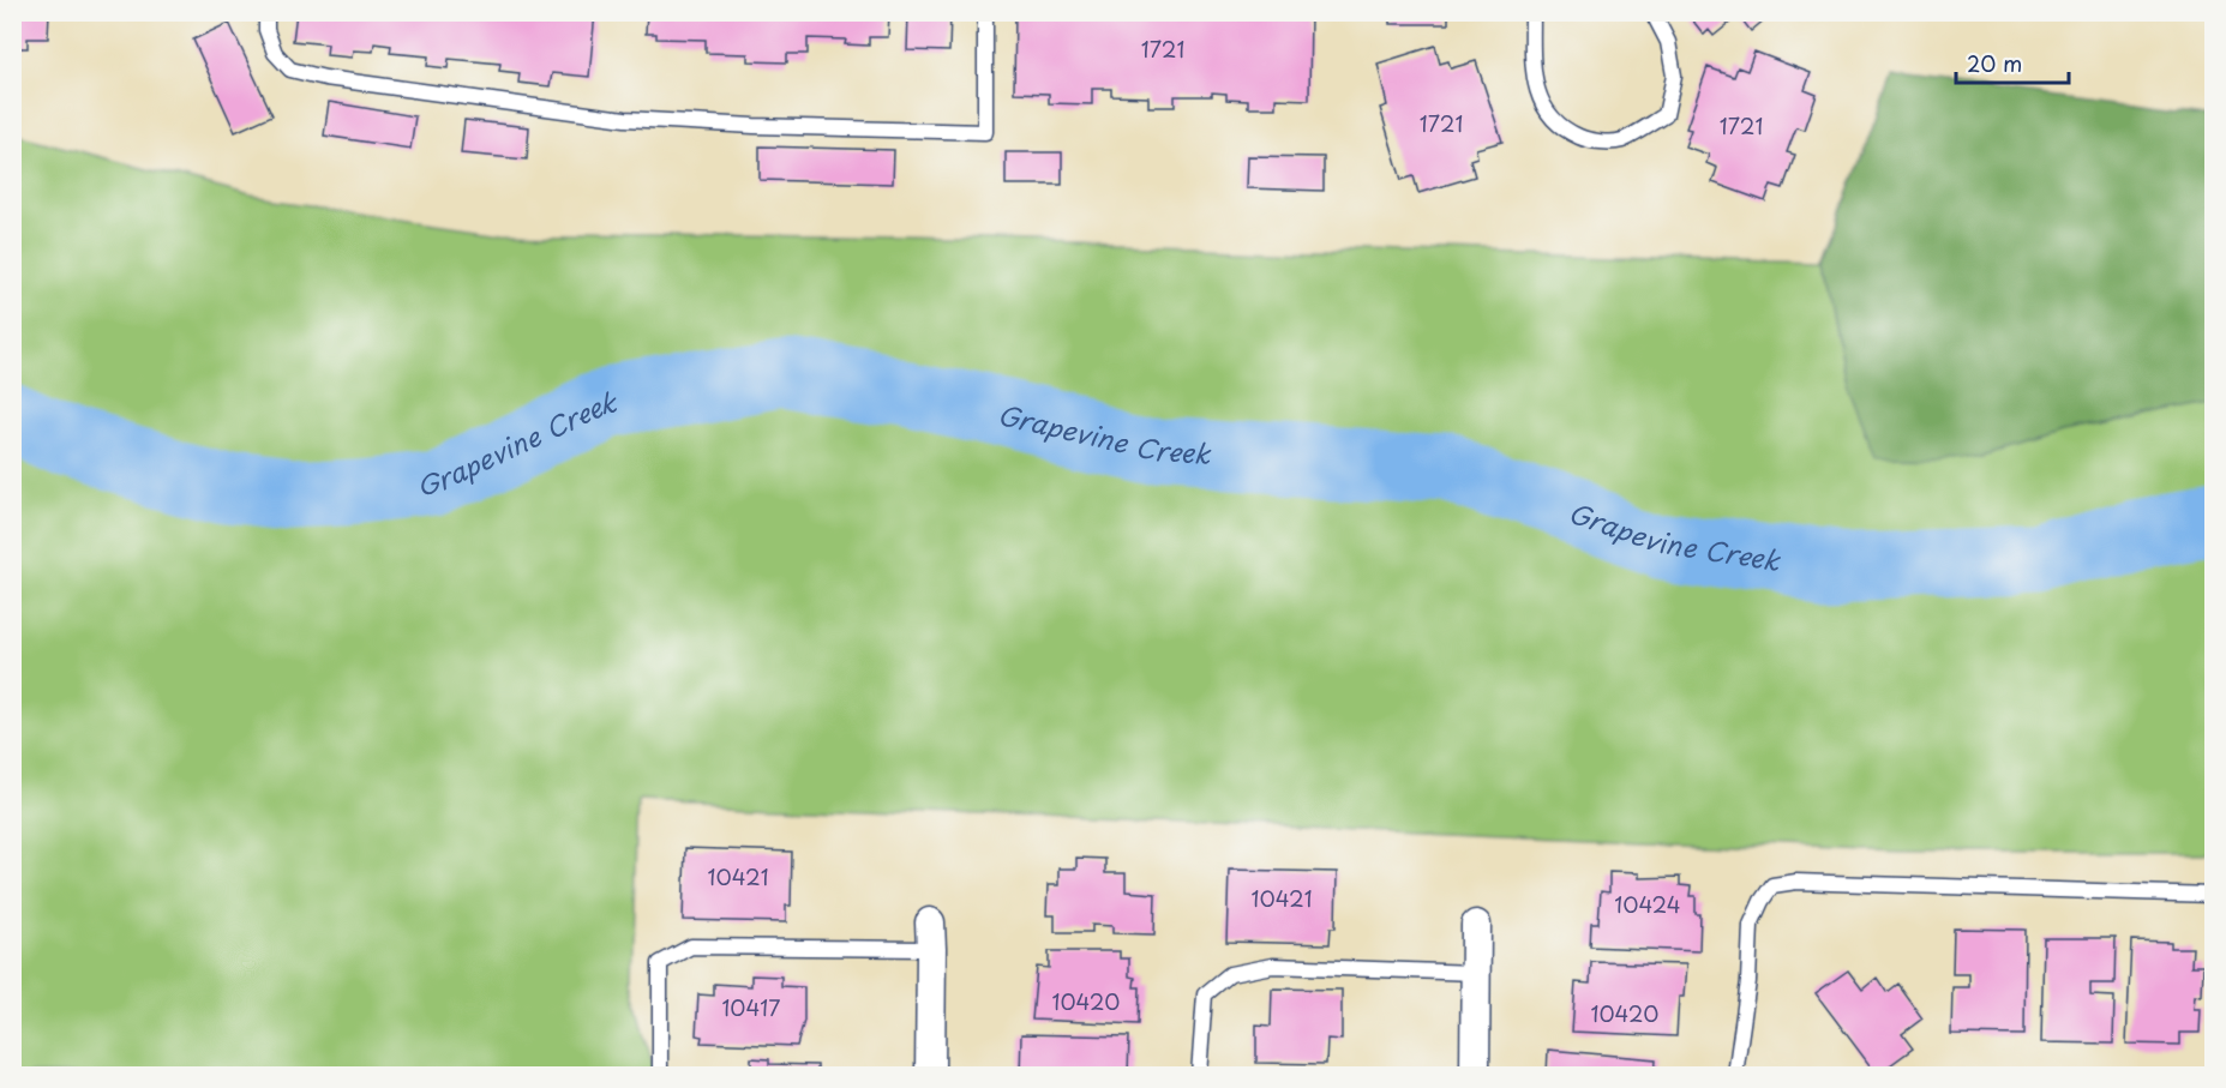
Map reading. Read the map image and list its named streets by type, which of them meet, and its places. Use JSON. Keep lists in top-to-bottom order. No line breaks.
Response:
{"water":["Grapevine Creek"],"house_numbers":["1721","1721","1721","10421","10421","10424","10420","10417","10420"],"scale_bar":"20 m"}
